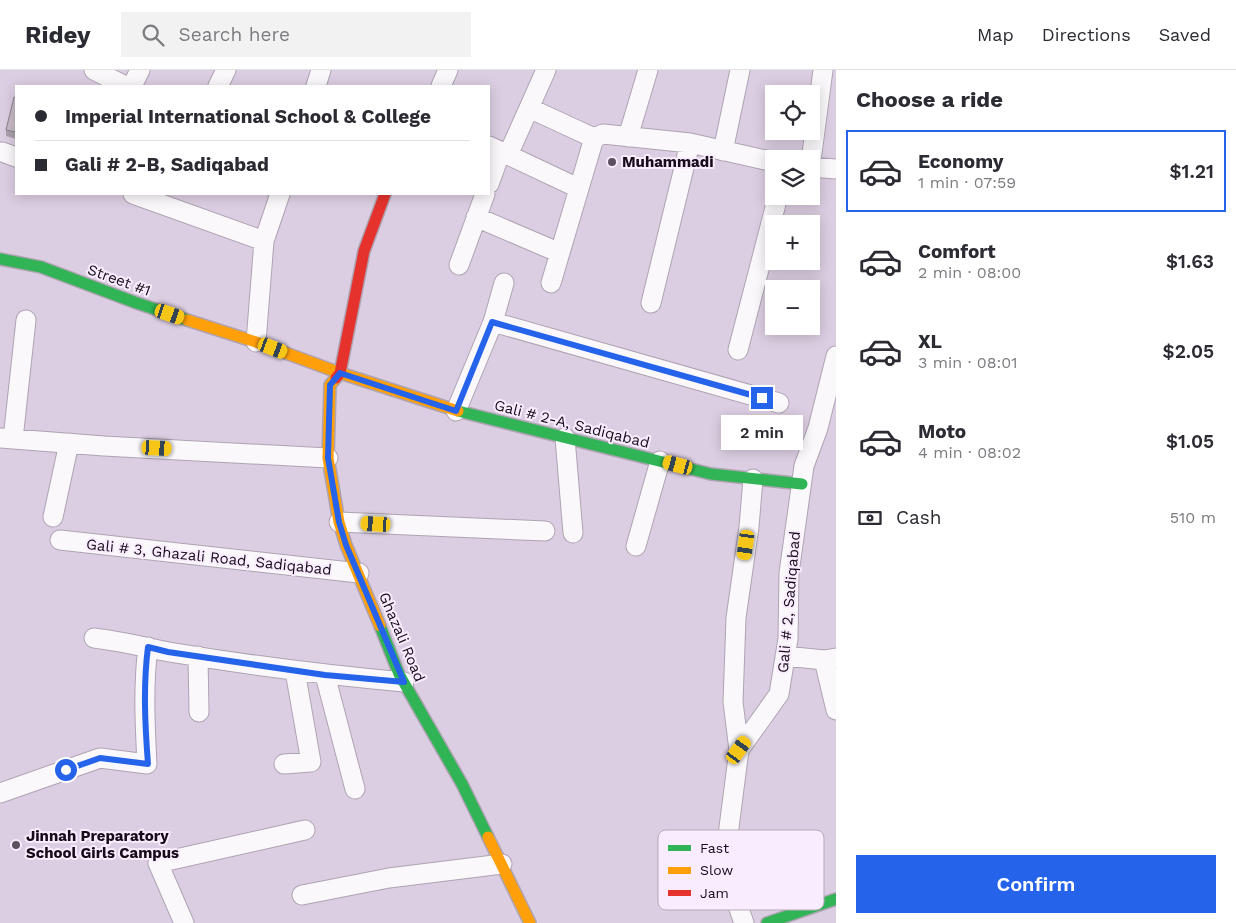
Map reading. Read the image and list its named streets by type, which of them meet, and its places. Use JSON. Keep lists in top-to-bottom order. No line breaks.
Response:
{"streets":{"street":["Street #1","Gali # 2-A, Sadiqabad","Gali # 3, Ghazali Road, Sadiqabad","Gali # 2, Sadiqabad","Ghazali Road"]},"crossings":[["Street #1","Gali # 2-A, Sadiqabad"],["Street #1","Ghazali Road"],["Gali # 2-A, Sadiqabad","Gali # 2, Sadiqabad"],["Gali # 2-A, Sadiqabad","Ghazali Road"],["Gali # 3, Ghazali Road, Sadiqabad","Ghazali Road"]],"places":["Muhammadi","Jinnah Preparatory School Girls Campus"],"legend":["Fast","Slow","Jam"],"page":{"header":"Ridey","search":"Search here","nav":["Map","Directions","Saved"],"heading":"Choose a ride","map_buttons":["+","−"],"banner":["Imperial International School & College","Gali # 2-B, Sadiqabad"],"list":[{"name":"Economy","note":"1 min · 07:59","value":"$1.21"},{"name":"Comfort","note":"2 min · 08:00","value":"$1.63"},{"name":"XL","note":"3 min · 08:01","value":"$2.05"},{"name":"Moto","note":"4 min · 08:02","value":"$1.05"}],"bubble":"2 min","pay":["Cash","510 m"],"buttons":"Confirm"}}
